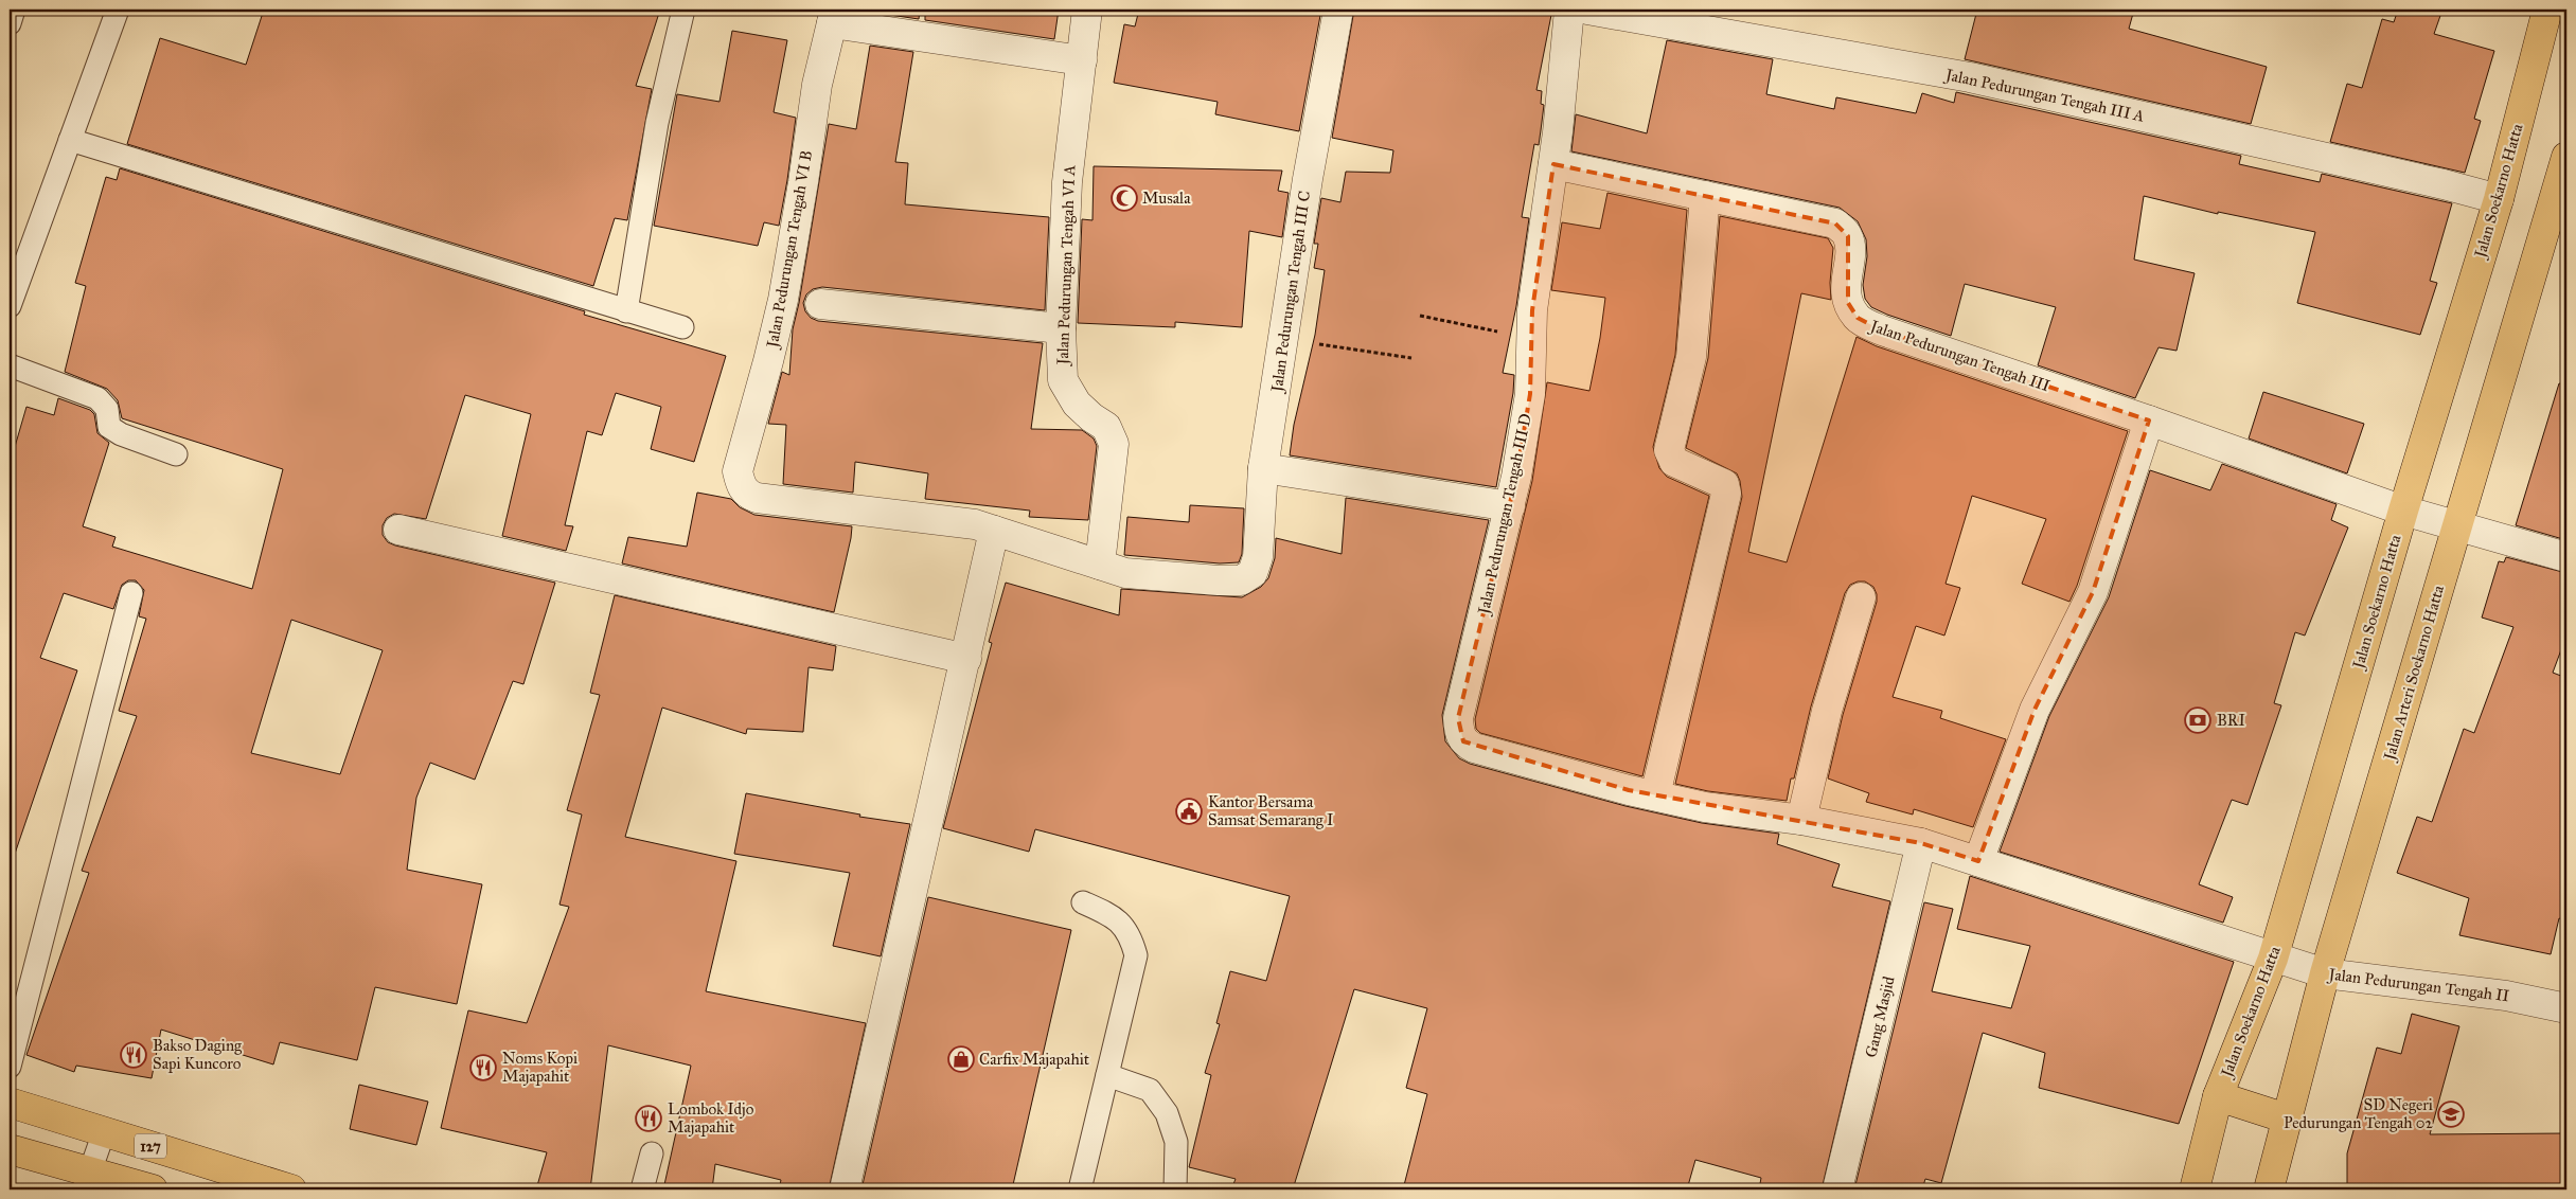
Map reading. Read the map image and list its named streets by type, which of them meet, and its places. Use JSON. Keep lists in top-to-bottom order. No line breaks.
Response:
{"streets":{"main road":["Jalan Soekarno Hatta","Jalan Arteri Soekarno Hatta","127"],"street":["Jalan Pedurungan Tengah III A","Jalan Pedurungan Tengah VI B","Jalan Pedurungan Tengah VI A","Jalan Pedurungan Tengah III C","Jalan Pedurungan Tengah III","Jalan Pedurungan Tengah III D","Jalan Pedurungan Tengah II","Gang Masjid"]},"crossings":[["Jalan Pedurungan Tengah III A","Jalan Soekarno Hatta"],["Jalan Soekarno Hatta","Jalan Pedurungan Tengah III"],["Jalan Soekarno Hatta","Jalan Pedurungan Tengah II"],["Jalan Pedurungan Tengah VI A","Jalan Pedurungan Tengah III C"],["Jalan Pedurungan Tengah III","Jalan Pedurungan Tengah III D"],["Jalan Pedurungan Tengah III","Jalan Arteri Soekarno Hatta"],["Jalan Pedurungan Tengah III D","Jalan Pedurungan Tengah II"],["Jalan Arteri Soekarno Hatta","Jalan Pedurungan Tengah II"],["Jalan Pedurungan Tengah II","Gang Masjid"]],"places":{"mosque":["Musala"],"bank":["BRI"],"public building":["Kantor Bersama Samsat Semarang I"],"restaurant":["Bakso Daging Sapi Kuncoro","Noms Kopi Majapahit","Lombok Idjo Majapahit"],"shop":["Carfix Majapahit"],"school or university":["SD Negeri Pedurungan Tengah 02"]}}
